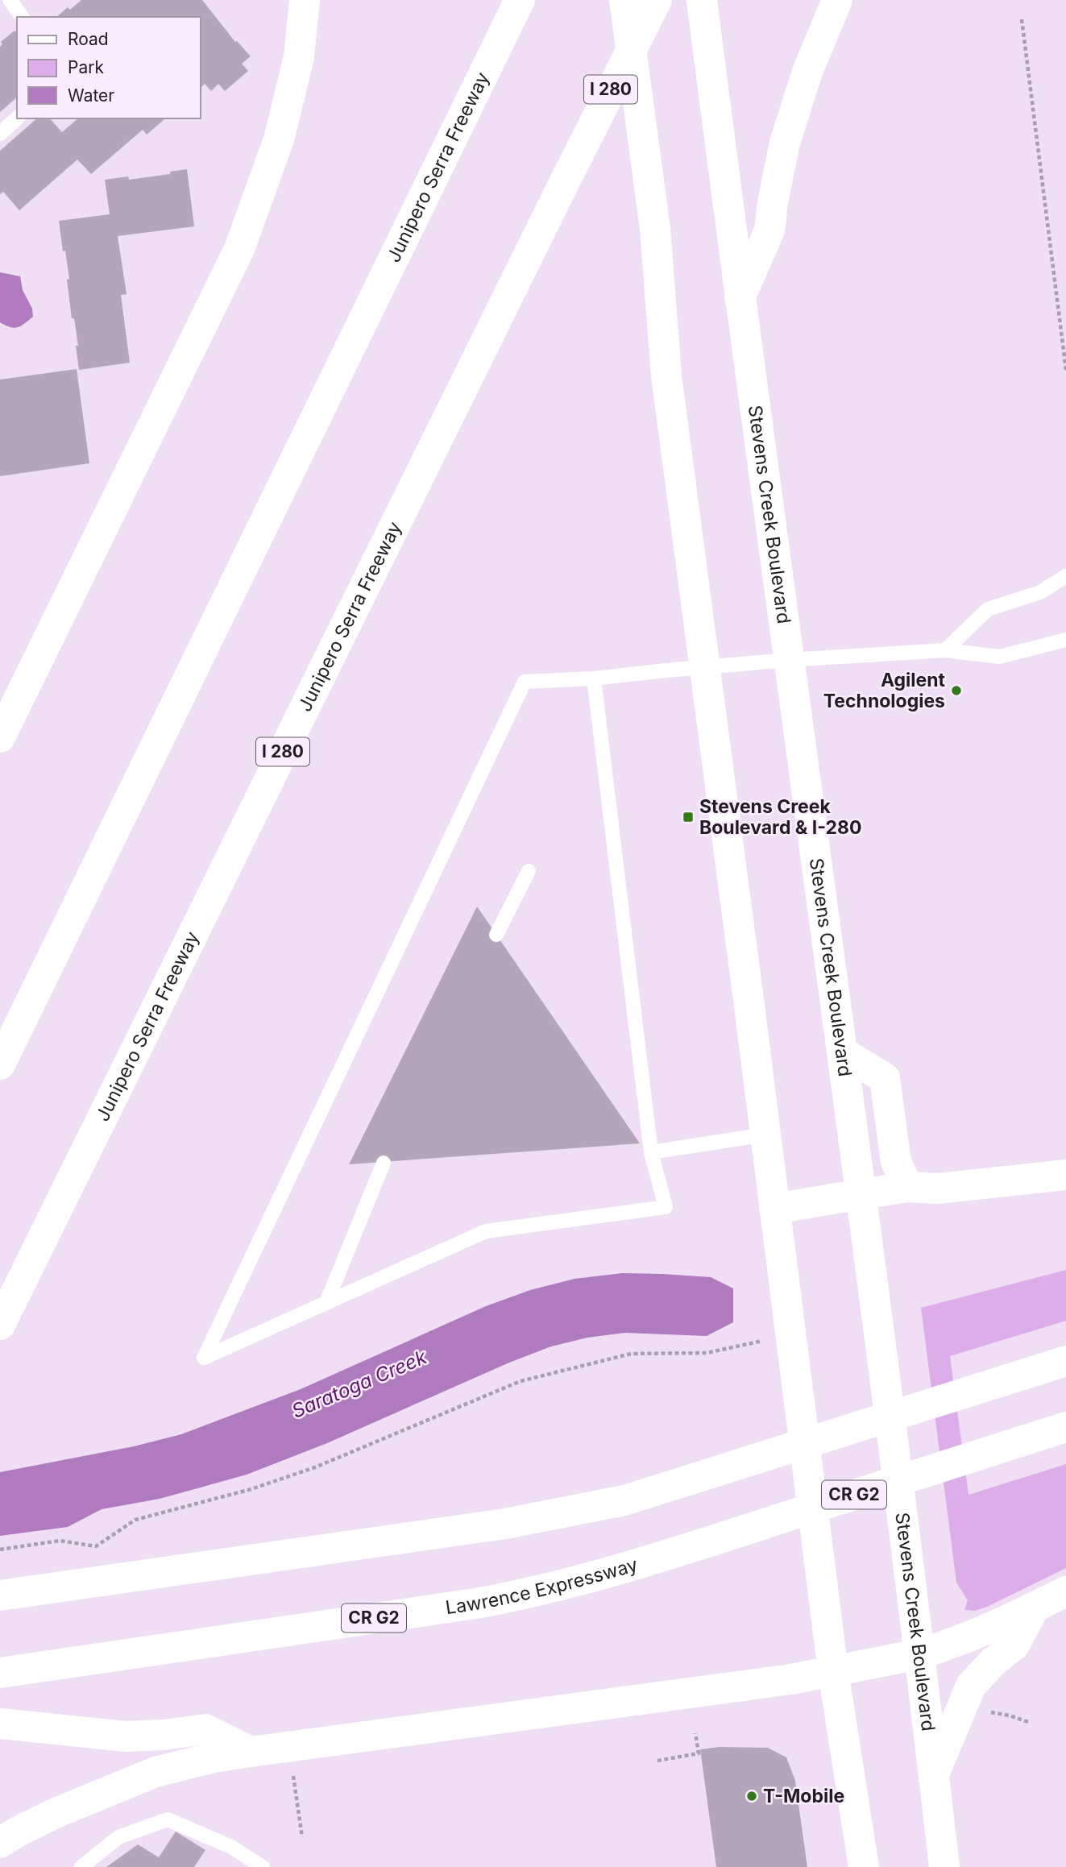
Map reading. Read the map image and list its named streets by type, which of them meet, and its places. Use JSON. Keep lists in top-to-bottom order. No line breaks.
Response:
{"streets":{"main road":["I 280","Junipero Serra Freeway","Stevens Creek Boulevard","CR G2","Lawrence Expressway"]},"water":["Saratoga Creek"],"places":{"other":["Agilent Technologies","T-Mobile"],"transit":["Stevens Creek Boulevard & I-280"]},"legend":["Road","Park","Water"]}
